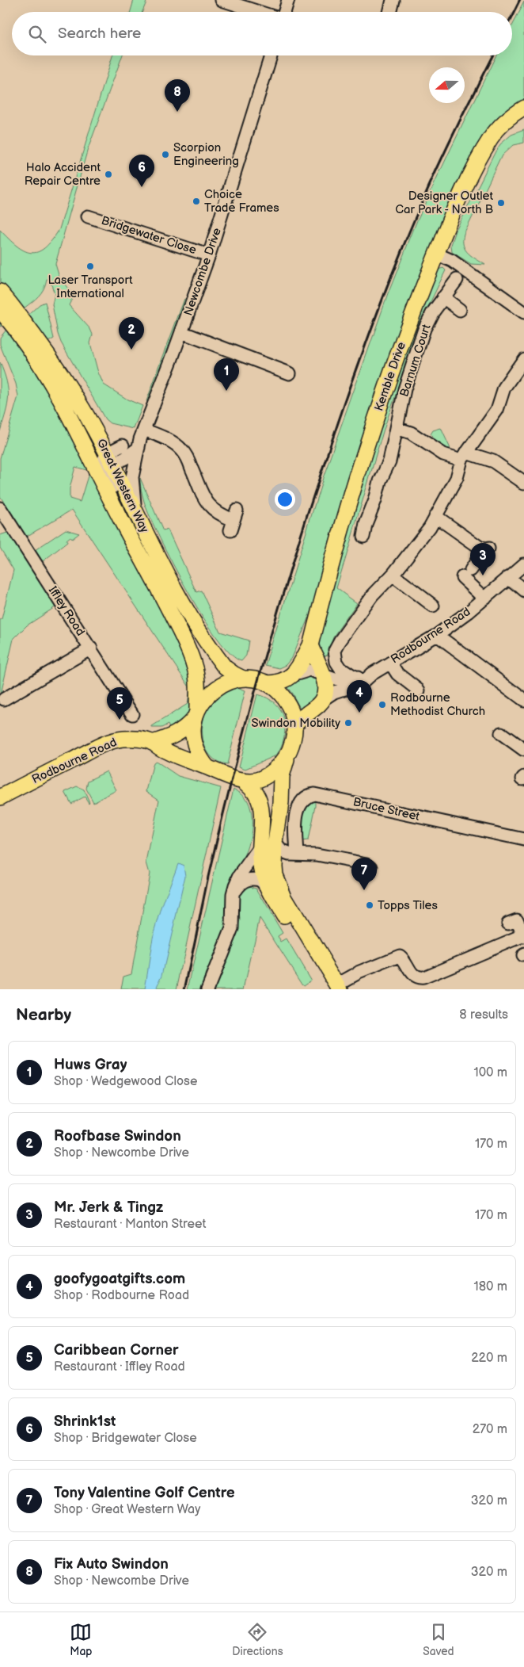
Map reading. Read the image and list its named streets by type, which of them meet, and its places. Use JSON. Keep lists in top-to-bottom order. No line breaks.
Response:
{"streets":{"main road":["Kemble Drive","Great Western Way","Rodbourne Road"],"street":["Bridgewater Close","Newcombe Drive","Barnum Court","Iffley Road","Bruce Street"]},"crossings":[["Bridgewater Close","Newcombe Drive"],["Newcombe Drive","Great Western Way"],["Kemble Drive","Rodbourne Road"],["Great Western Way","Rodbourne Road"]],"places":["Scorpion Engineering","Halo Accident Repair Centre","Choice Trade Frames","Designer Outlet Car Park - North B","Laser Transport International","Rodbourne Methodist Church","Swindon Mobility","Topps Tiles"],"north":"left","page":{"search":"Search here","pins":["8","6","2","1","3","4","5","7"],"heading":["Nearby","8 results"],"list":[{"mark":"1","name":"Huws Gray","note":"Shop · Wedgewood Close","value":"100 m"},{"mark":"2","name":"Roofbase Swindon","note":"Shop · Newcombe Drive","value":"170 m"},{"mark":"3","name":"Mr. Jerk & Tingz","note":"Restaurant · Manton Street","value":"170 m"},{"mark":"4","name":"goofygoatgifts.com","note":"Shop · Rodbourne Road","value":"180 m"},{"mark":"5","name":"Caribbean Corner","note":"Restaurant · Iffley Road","value":"220 m"},{"mark":"6","name":"Shrink1st","note":"Shop · Bridgewater Close","value":"270 m"},{"mark":"7","name":"Tony Valentine Golf Centre","note":"Shop · Great Western Way","value":"320 m"},{"mark":"8","name":"Fix Auto Swindon","note":"Shop · Newcombe Drive","value":"320 m"}],"nav":["Map","Directions","Saved"]}}
